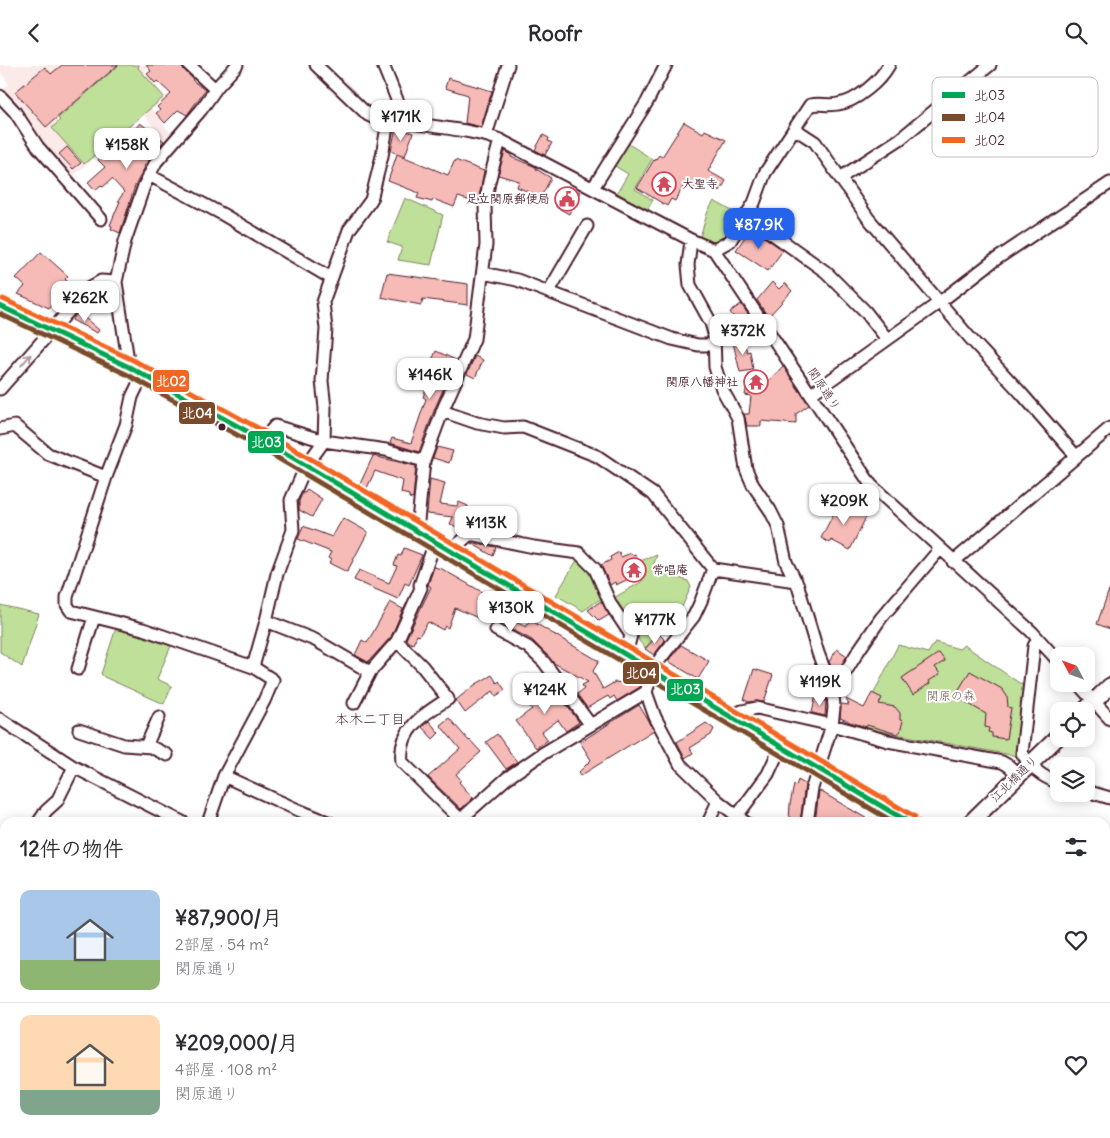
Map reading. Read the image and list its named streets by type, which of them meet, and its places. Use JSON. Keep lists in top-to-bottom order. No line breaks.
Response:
{"streets":{"main road":["江北橋通り"],"street":["関原通り"]},"districts":["本木二丁目"],"parks":["関原の森"],"places":{"temple":["大聖寺","関原八幡神社","常唱庵"],"public building":["足立関原郵便局"]},"lines":["transit line 北02","transit line 北03","transit line 北04"],"legend":["北03","北04","北02"],"north":"top left","page":{"header":"Roofr","price":["¥171K","¥158K","¥87.9K","¥262K","¥372K","¥146K","¥209K","¥113K","¥130K","¥177K","¥119K","¥124K"],"heading":"12件の物件","list":[{"name":"¥87,900/月","note":"2部屋 · 54 m² · 関原通り"},{"name":"¥209,000/月","note":"4部屋 · 108 m² · 関原通り"}]}}
